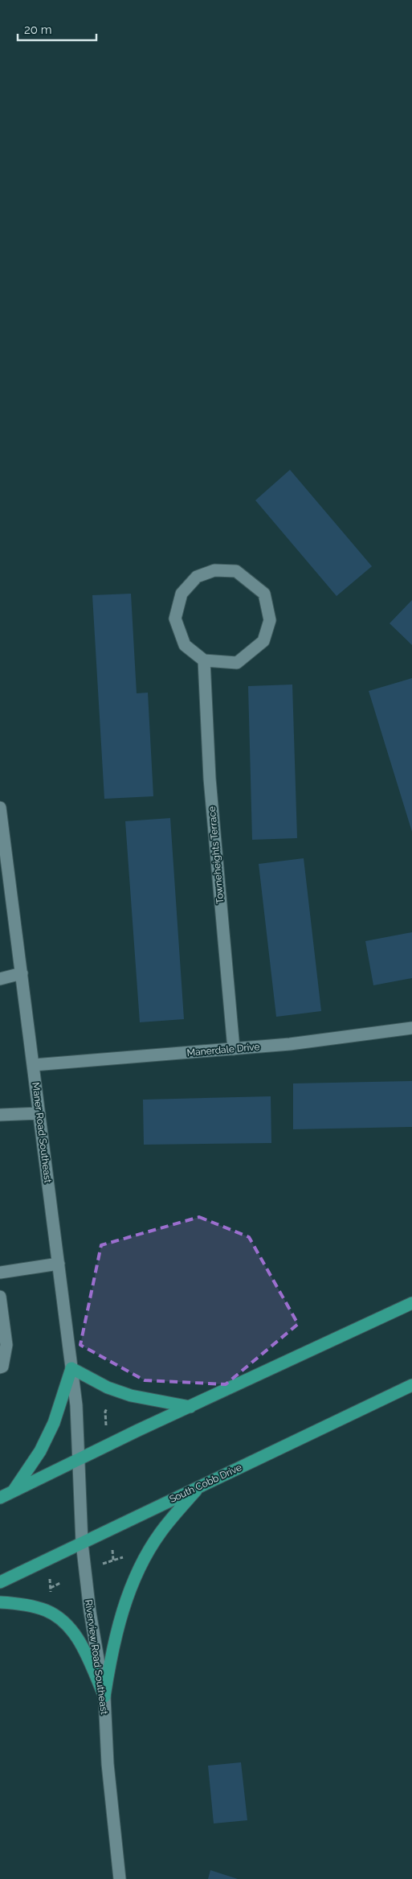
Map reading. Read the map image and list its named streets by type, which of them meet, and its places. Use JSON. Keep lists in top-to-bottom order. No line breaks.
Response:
{"streets":{"main road":["South Cobb Drive"],"street":["Towneheights Terrace","Manerdale Drive","Maner Road Southeast","Riverview Road Southeast"]},"crossings":[["Towneheights Terrace","Manerdale Drive"],["Manerdale Drive","Maner Road Southeast"],["Maner Road Southeast","Riverview Road Southeast"],["South Cobb Drive","Riverview Road Southeast"]],"scale_bar":"20 m"}
